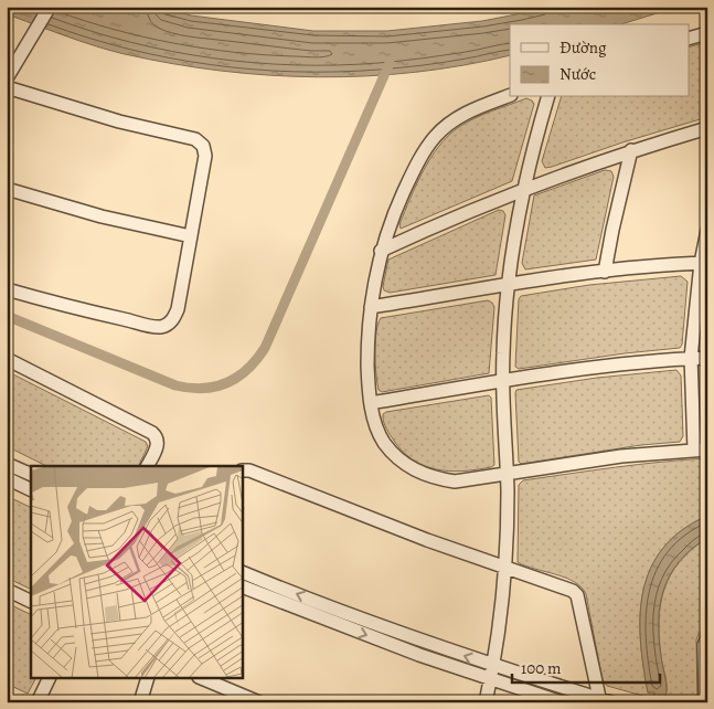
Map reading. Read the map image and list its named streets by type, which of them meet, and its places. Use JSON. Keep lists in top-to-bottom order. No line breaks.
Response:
{"legend":["Đường","Nước"],"scale_bar":"100 m"}
